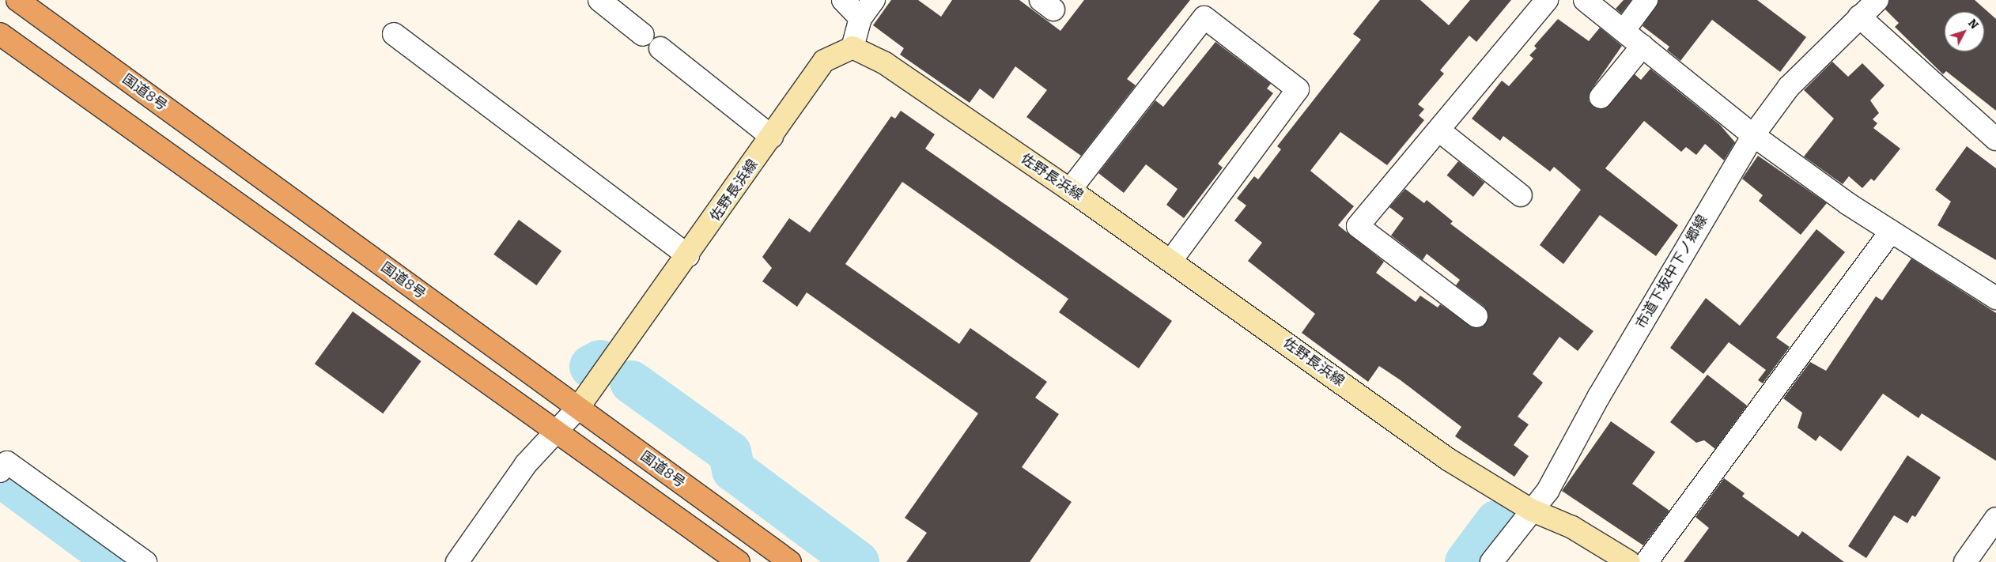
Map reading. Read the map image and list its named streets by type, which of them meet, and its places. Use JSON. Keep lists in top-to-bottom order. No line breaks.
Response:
{"streets":{"highway":["国道8号"],"main road":["佐野長浜線"],"street":["市道下坂中下ノ郷線"]},"crossings":[["国道8号","佐野長浜線"],["佐野長浜線","市道下坂中下ノ郷線"]],"north":"top right"}
